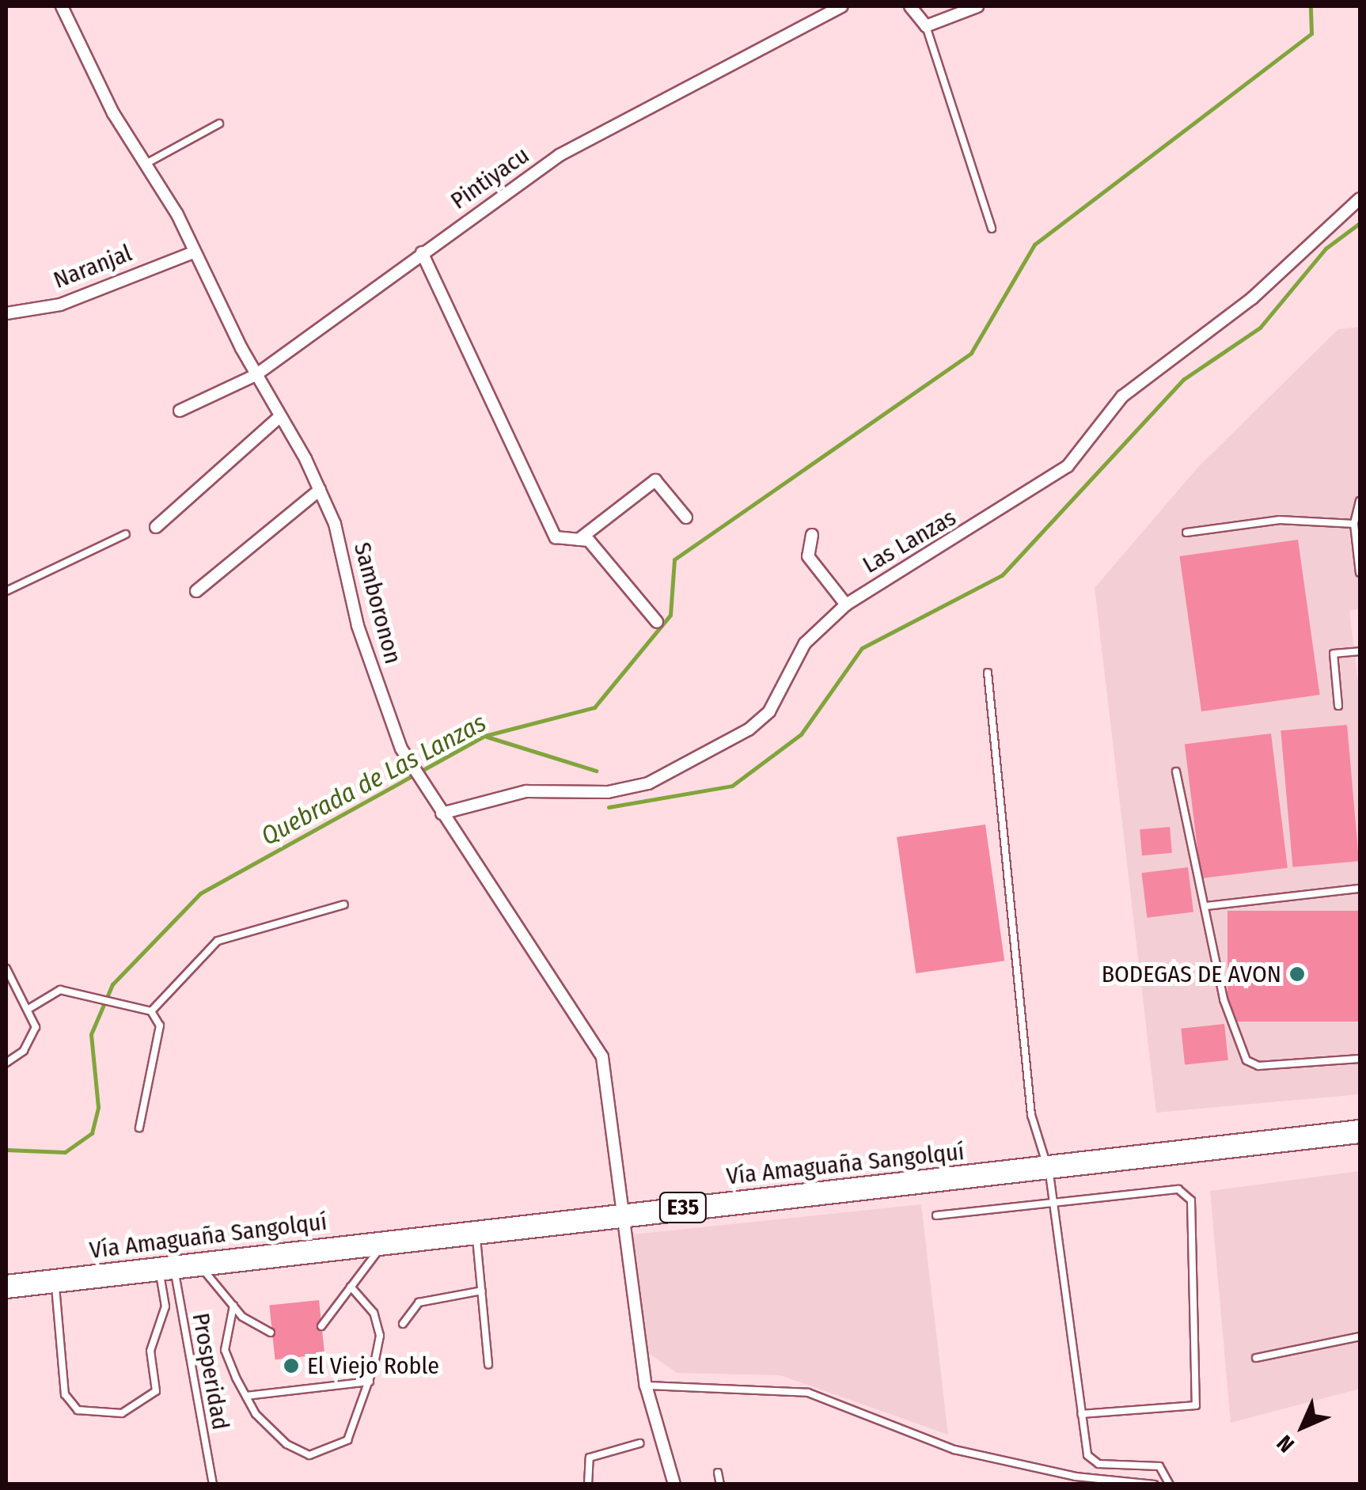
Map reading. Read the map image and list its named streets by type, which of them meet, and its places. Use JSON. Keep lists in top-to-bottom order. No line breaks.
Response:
{"streets":{"highway":["Vía Amaguaña Sangolquí","E35"],"street":["Pintiyacu","Naranjal","Las Lanzas","Samboronon"],"lane":["Prosperidad"]},"crossings":[["Pintiyacu","Samboronon"],["Naranjal","Samboronon"],["Las Lanzas","Samboronon"],["Samboronon","Vía Amaguaña Sangolquí"],["Vía Amaguaña Sangolquí","Prosperidad"]],"water":["Quebrada de Las Lanzas"],"places":["BODEGAS DE AVON","El Viejo Roble"],"north":"bottom left"}
